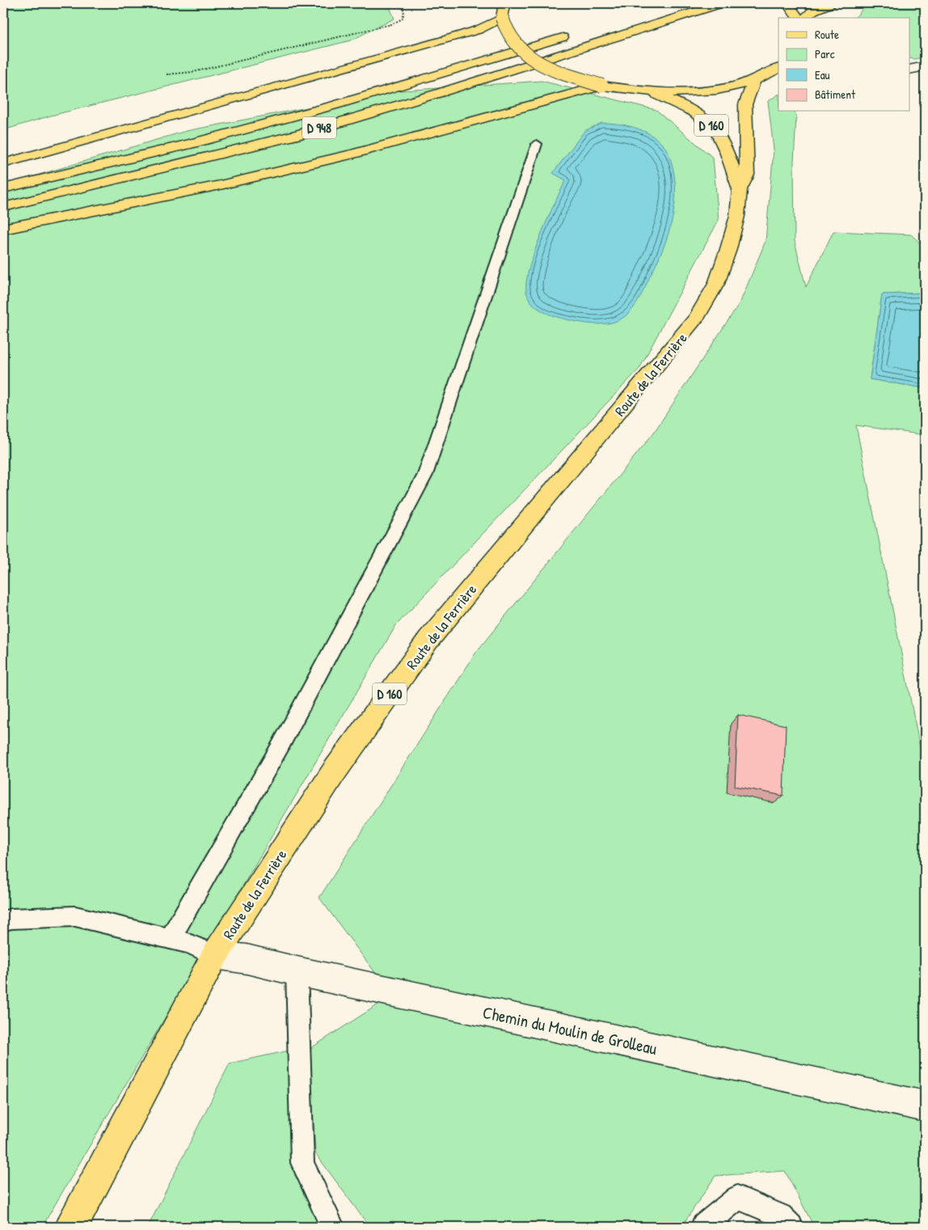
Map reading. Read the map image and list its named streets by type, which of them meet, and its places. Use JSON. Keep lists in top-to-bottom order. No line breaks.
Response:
{"streets":{"main road":["D 160","D 948","Route de la Ferrière"],"street":["Chemin du Moulin de Grolleau"]},"crossings":[["Route de la Ferrière","Chemin du Moulin de Grolleau"]],"legend":["Route","Parc","Eau","Bâtiment"]}
